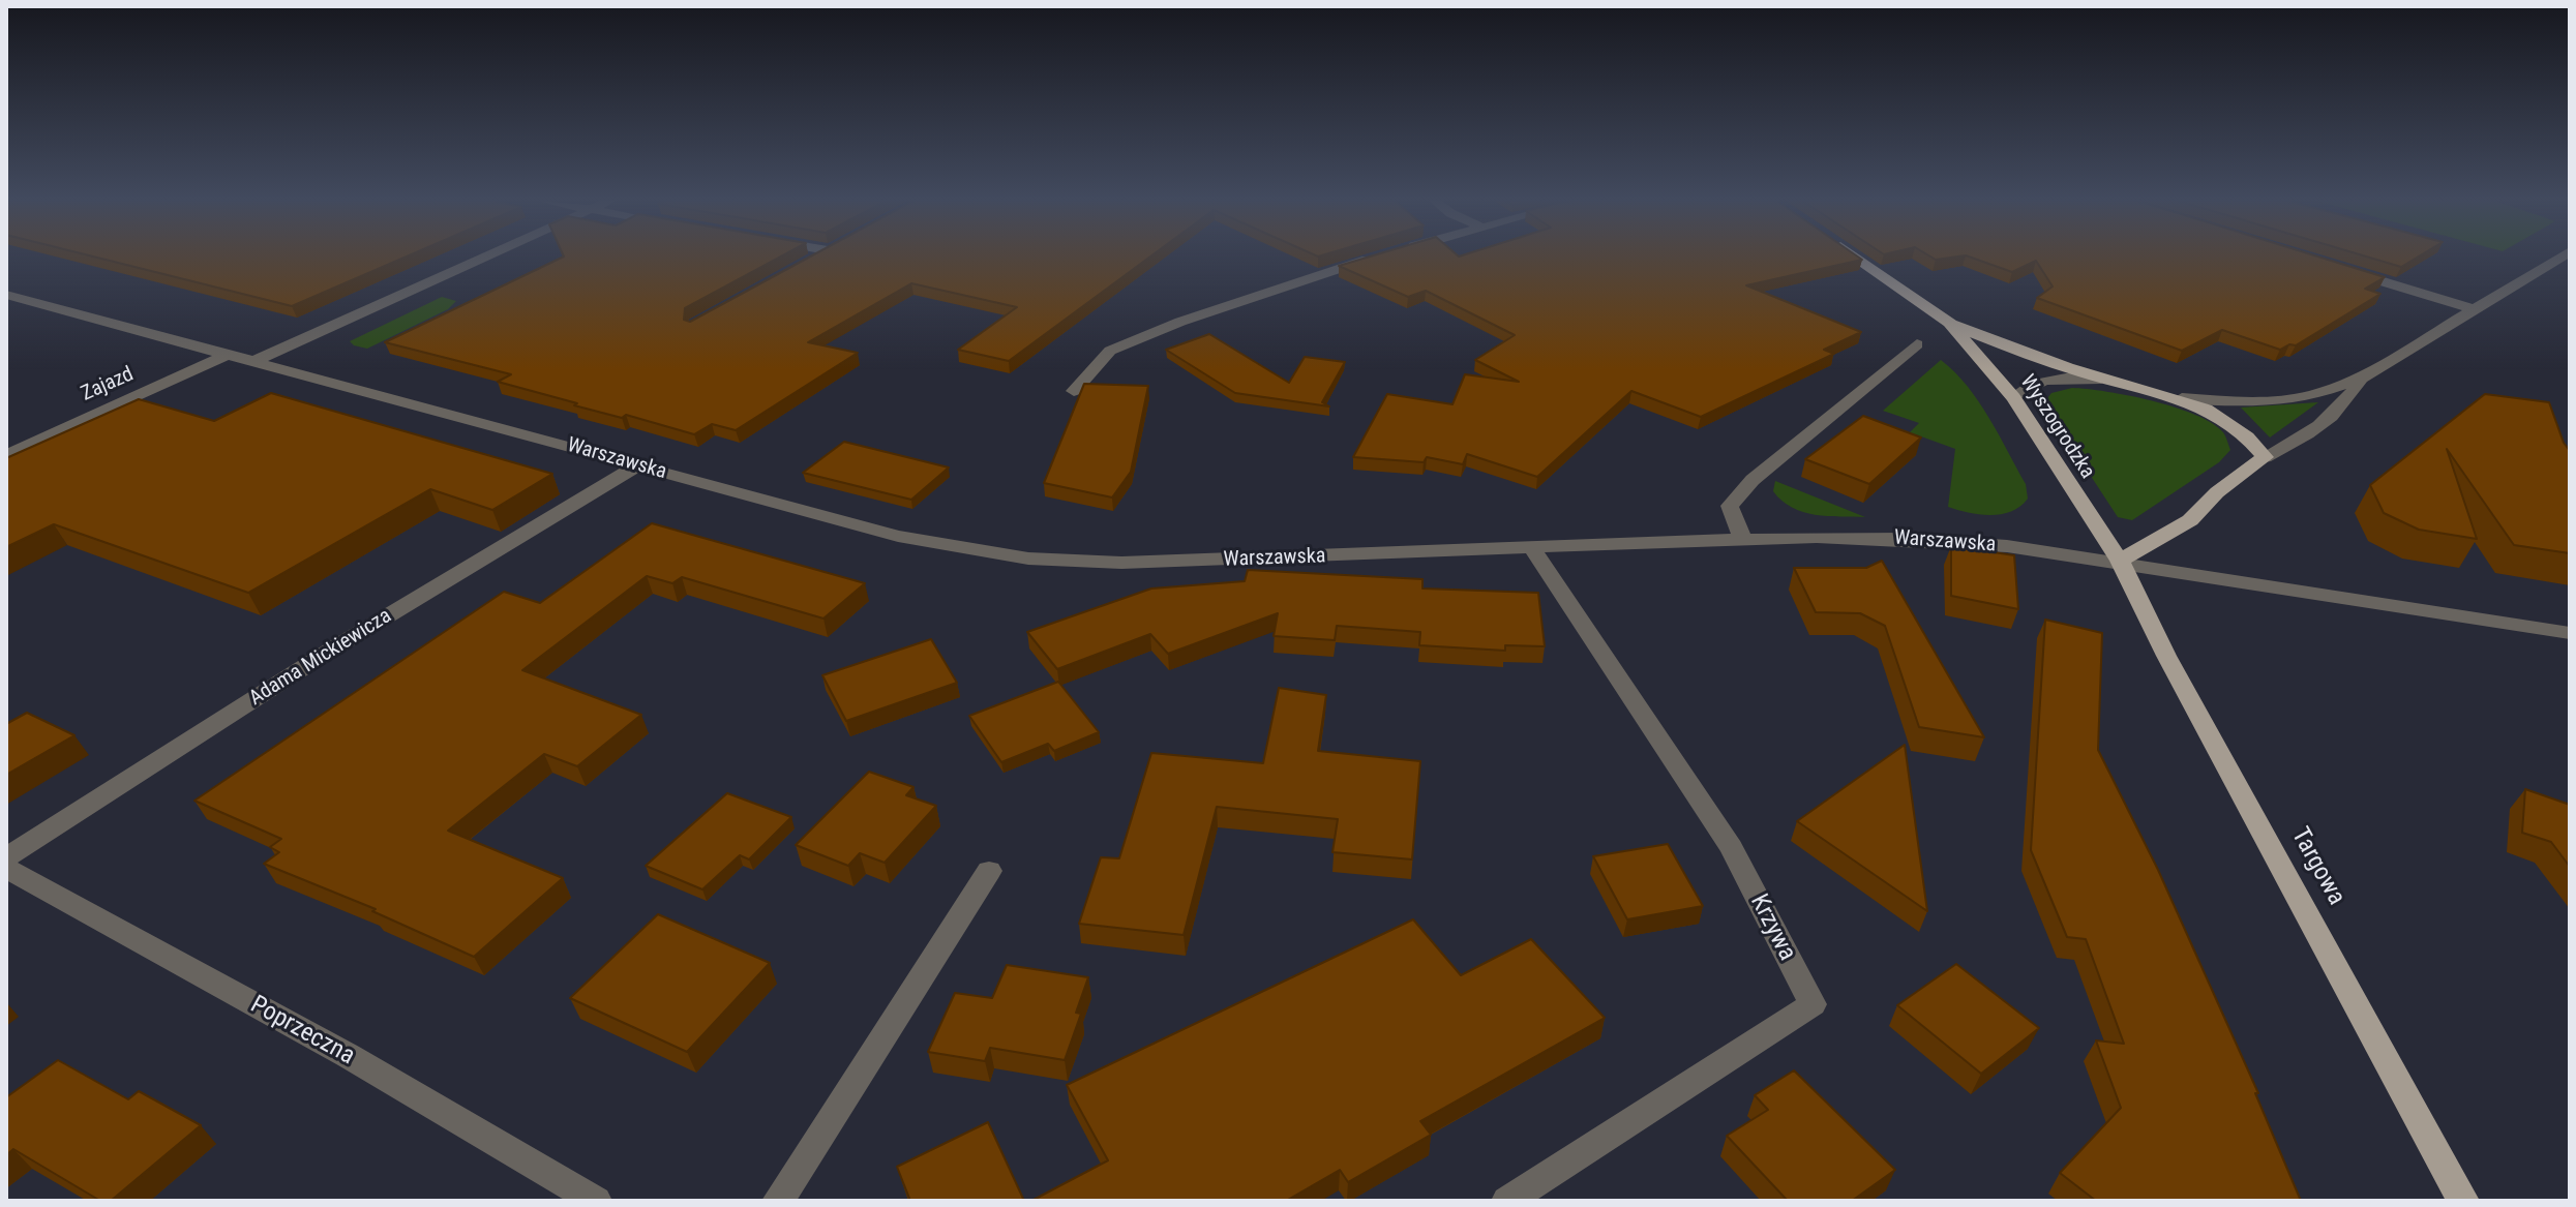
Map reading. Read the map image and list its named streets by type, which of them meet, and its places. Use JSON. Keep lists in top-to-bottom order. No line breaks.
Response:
{"streets":{"main road":["Wyszogrodzka","Targowa"],"street":["Zajazd","Warszawska","Adama Mickiewicza","Krzywa","Poprzeczna"]},"crossings":[["Zajazd","Warszawska"],["Wyszogrodzka","Warszawska"],["Wyszogrodzka","Targowa"],["Warszawska","Adama Mickiewicza"],["Warszawska","Targowa"],["Warszawska","Krzywa"]]}
